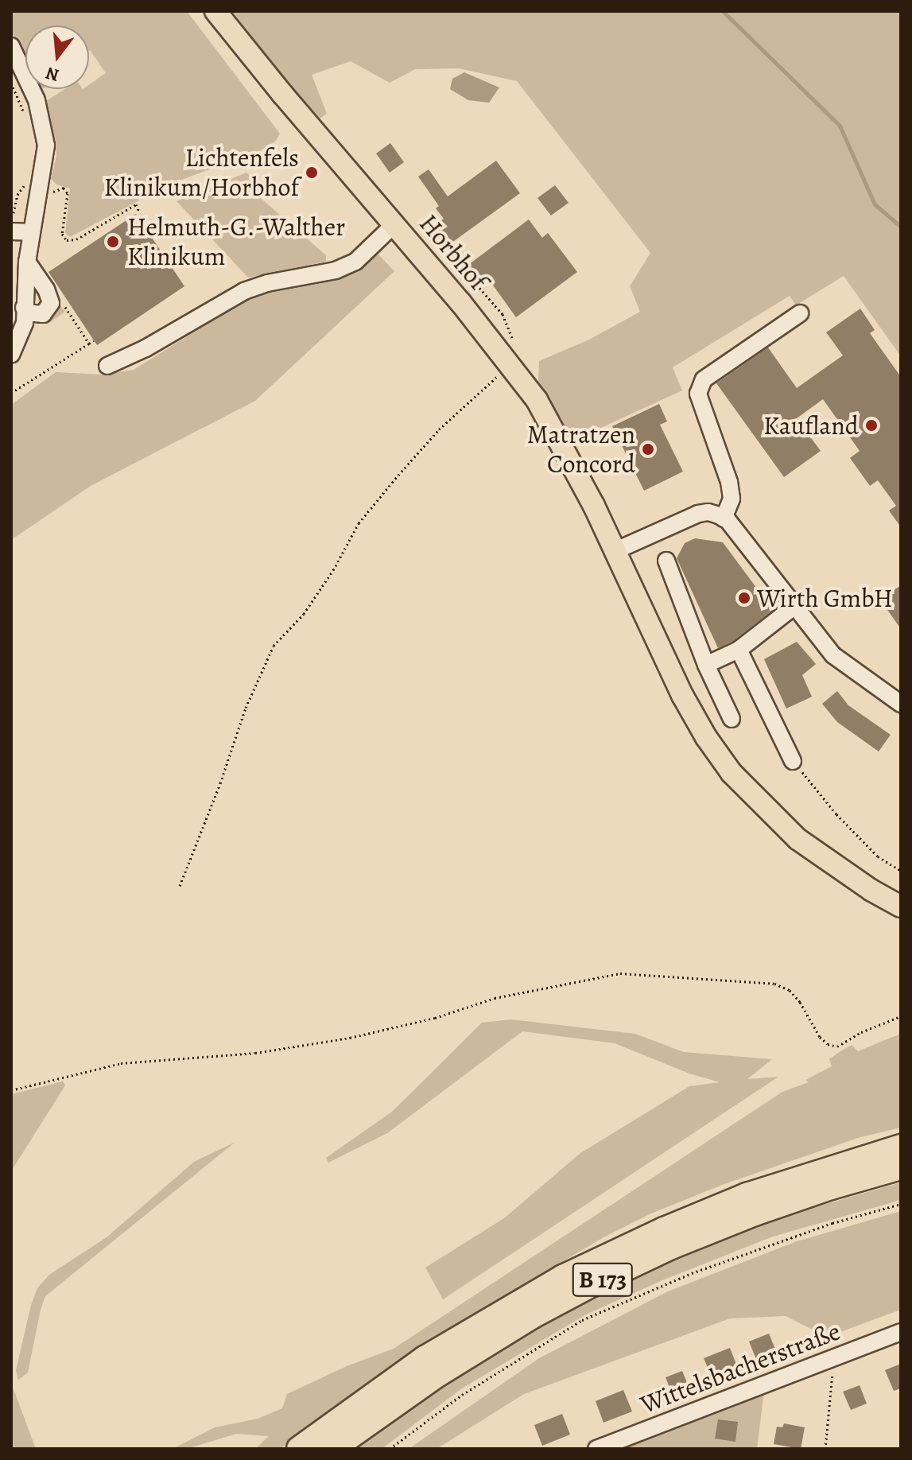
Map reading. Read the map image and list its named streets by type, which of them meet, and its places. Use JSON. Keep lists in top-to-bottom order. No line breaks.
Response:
{"streets":{"highway":["B 173"],"main road":["Horbhof"],"street":["Wittelsbacherstraße"]},"places":["Lichtenfels Klinikum/Horbhof","Helmuth-G.-Walther Klinikum","Kaufland","Matratzen Concord","Wirth GmbH"],"north":"bottom"}
